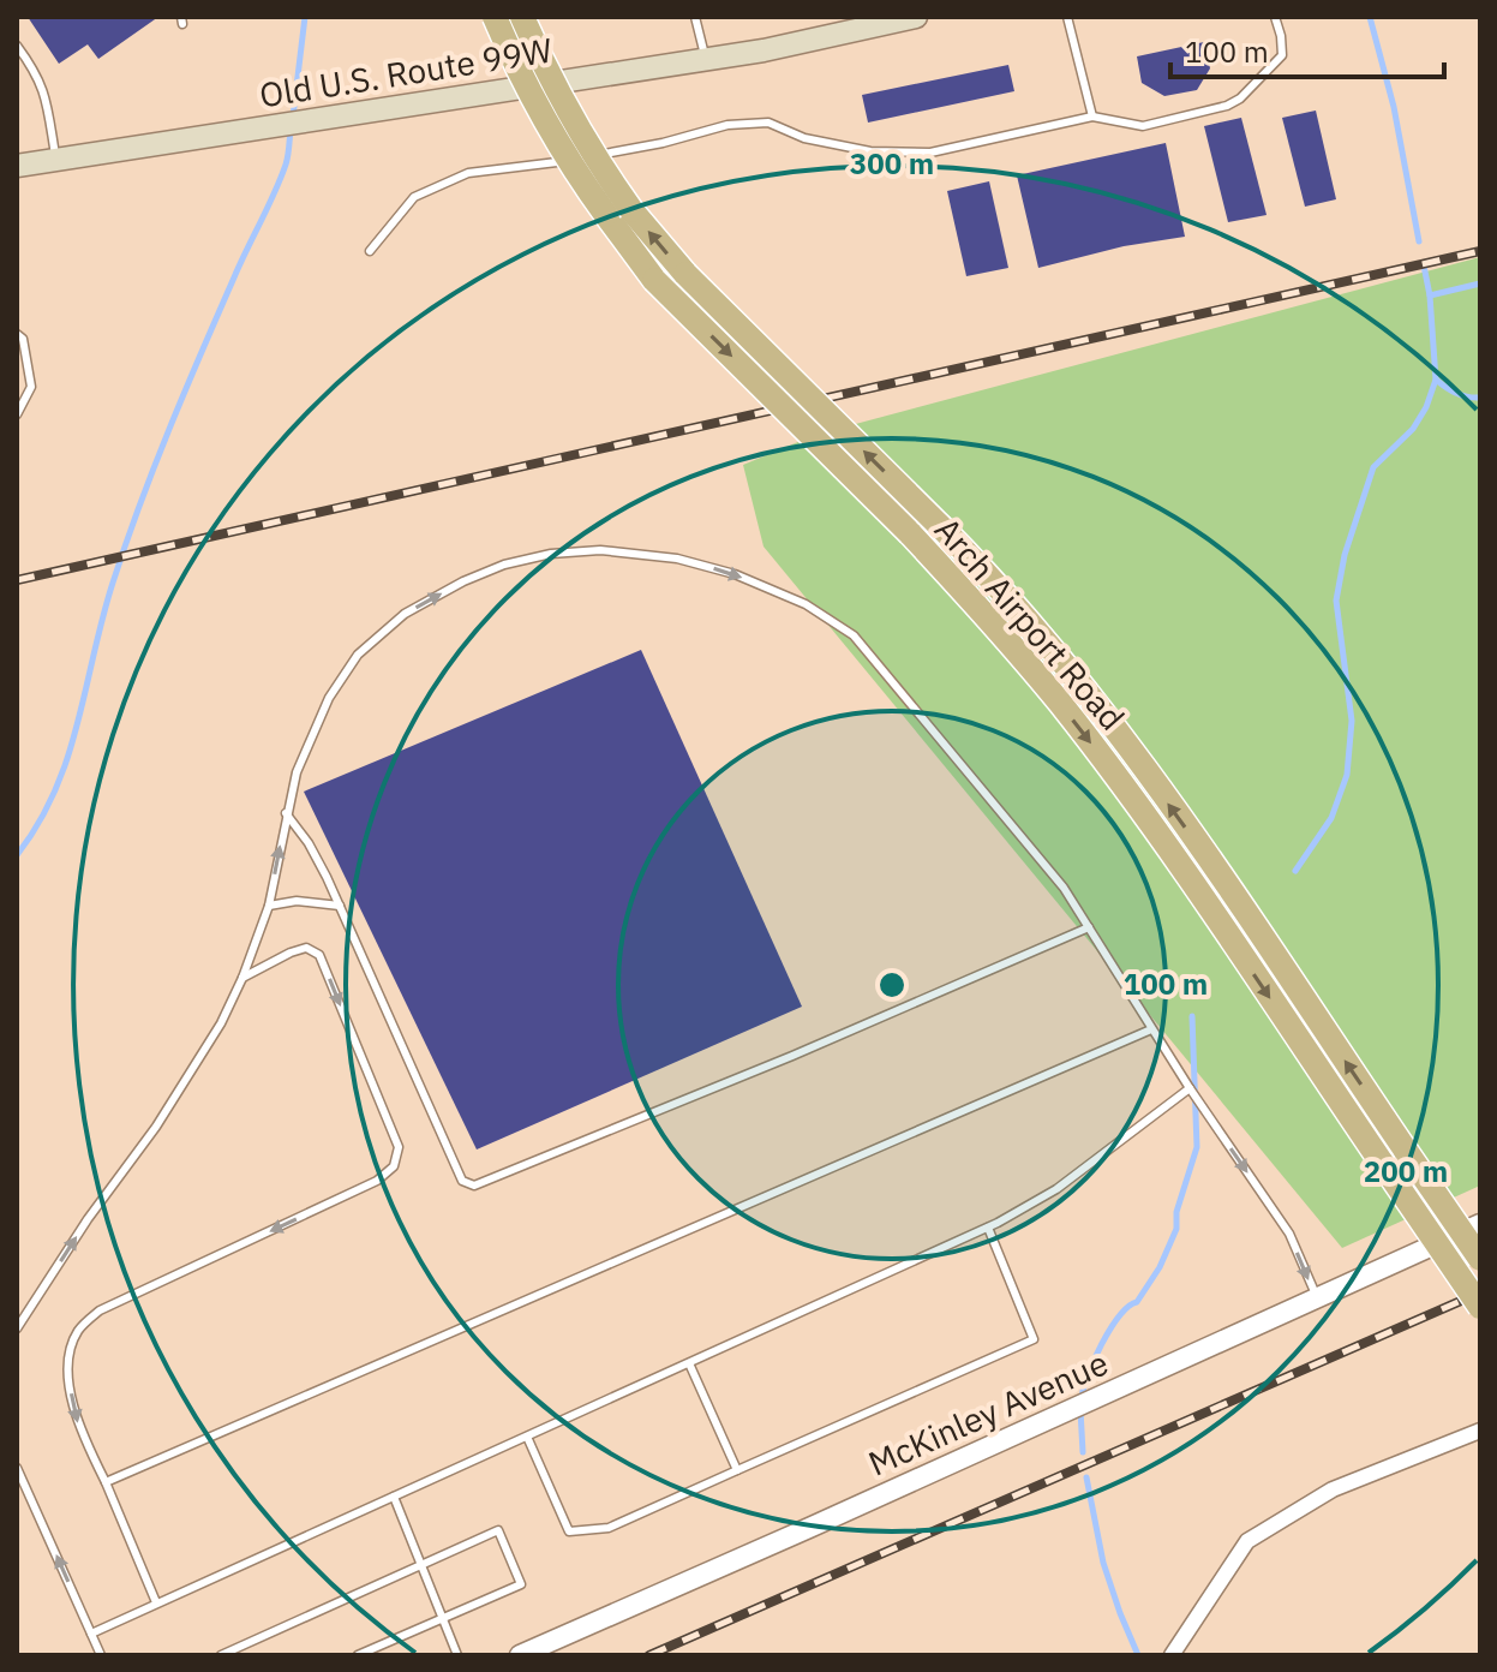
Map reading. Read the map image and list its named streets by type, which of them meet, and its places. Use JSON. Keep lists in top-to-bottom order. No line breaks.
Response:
{"streets":{"main road":["Old U.S. Route 99W","Arch Airport Road"],"street":["McKinley Avenue"]},"scale_bar":"100 m","rings":["300 m","100 m","200 m"]}
